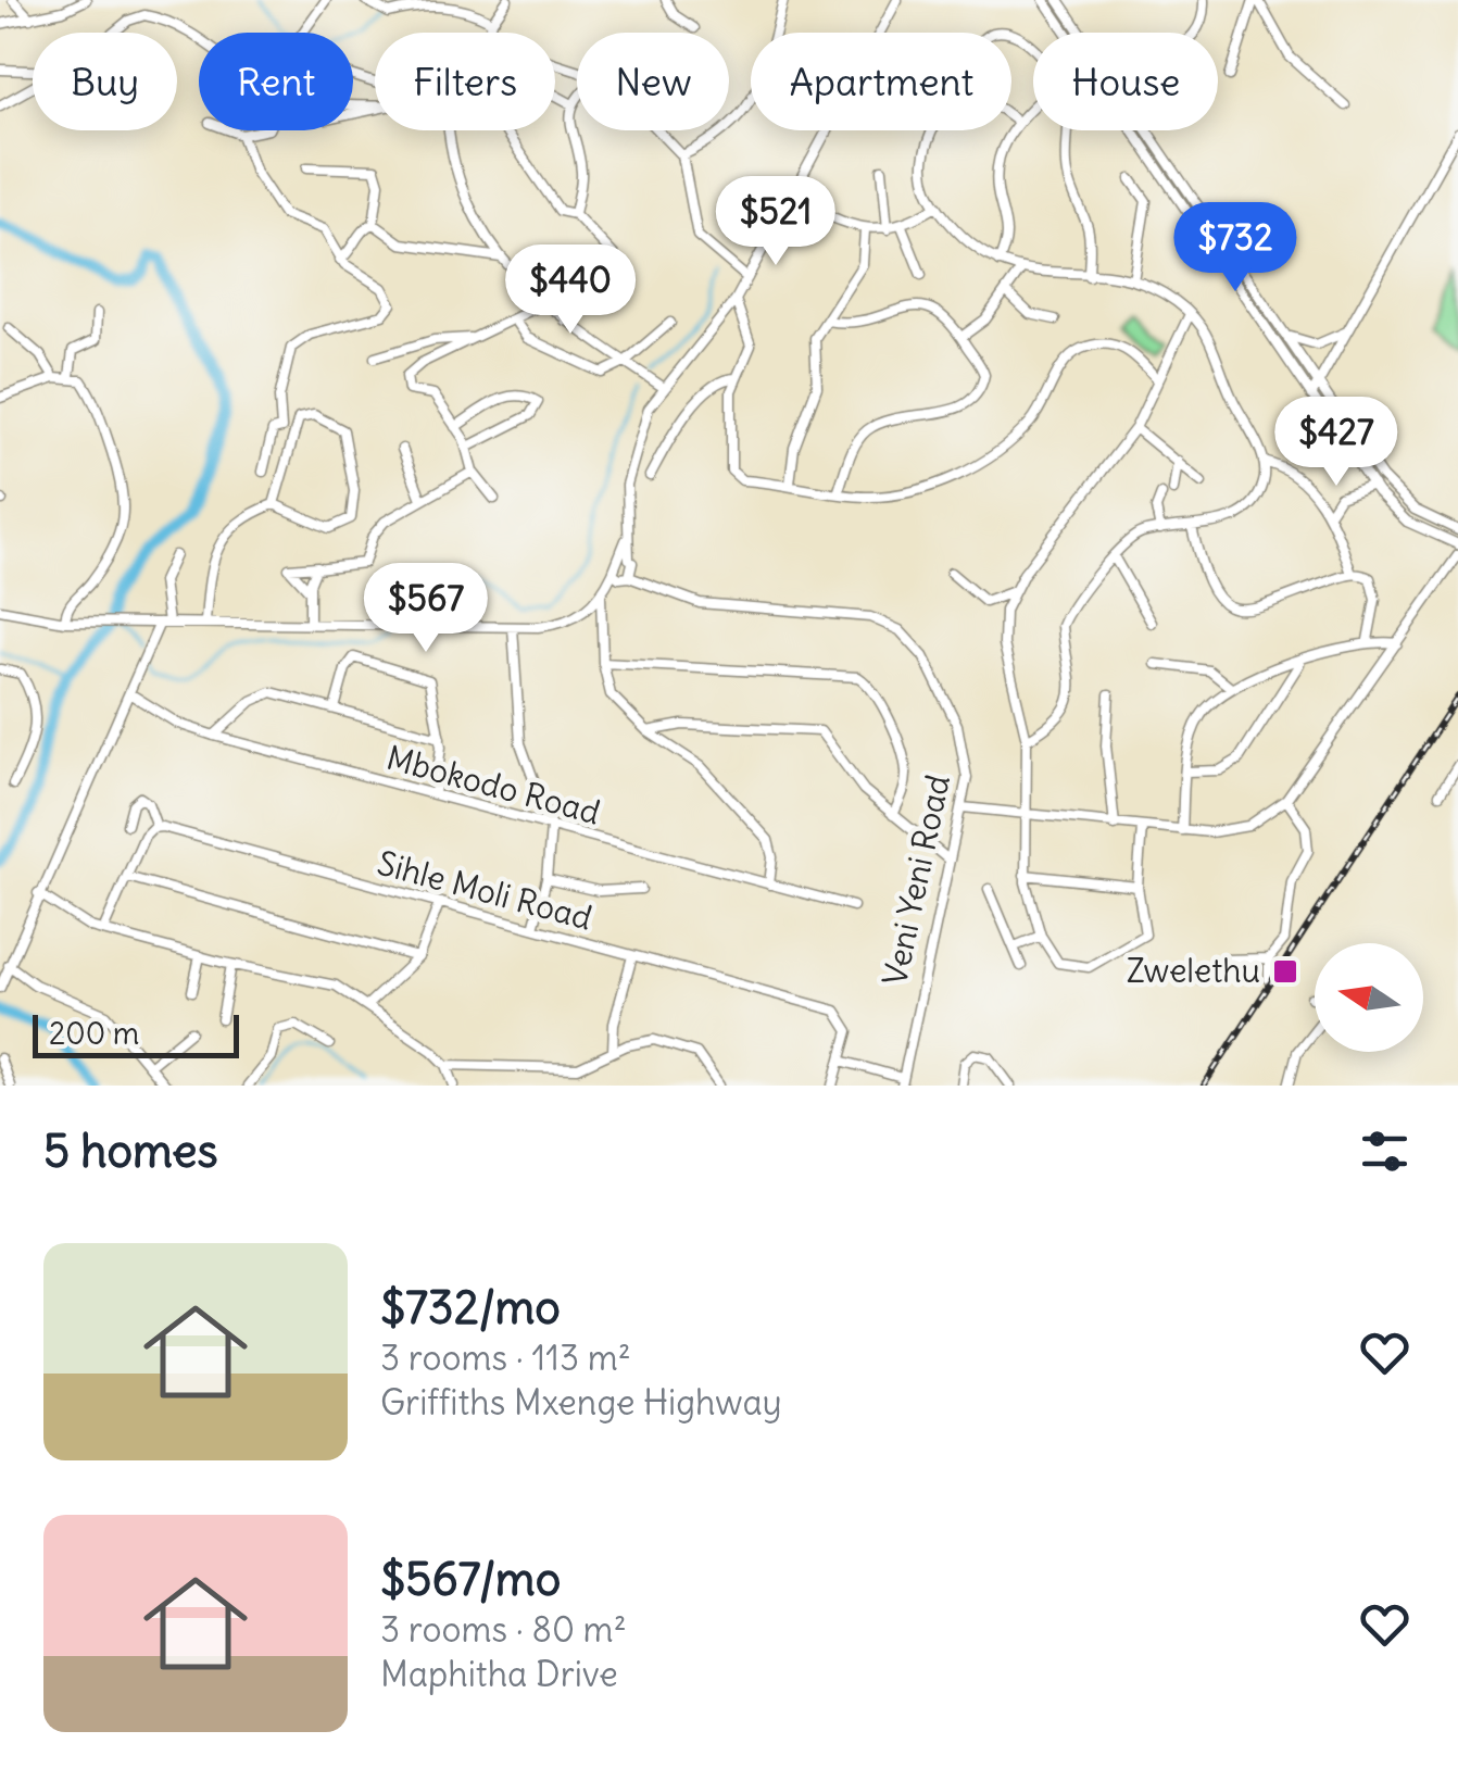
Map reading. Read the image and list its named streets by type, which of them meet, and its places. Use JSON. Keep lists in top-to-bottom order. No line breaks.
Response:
{"streets":{"street":["Mbokodo Road","Veni Yeni Road","Sihle Moli Road"]},"places":{"transit":["Zwelethu"]},"scale_bar":"200 m","north":"left","page":{"chip":["Buy","Rent","Filters","New","Apartment","House"],"price":["$521","$732","$440","$427","$567"],"scale":"200 m","heading":"5 homes","list":[{"name":"$732/mo","note":"3 rooms · 113 m² · Griffiths Mxenge Highway"},{"name":"$567/mo","note":"3 rooms · 80 m² · Maphitha Drive"}]}}
